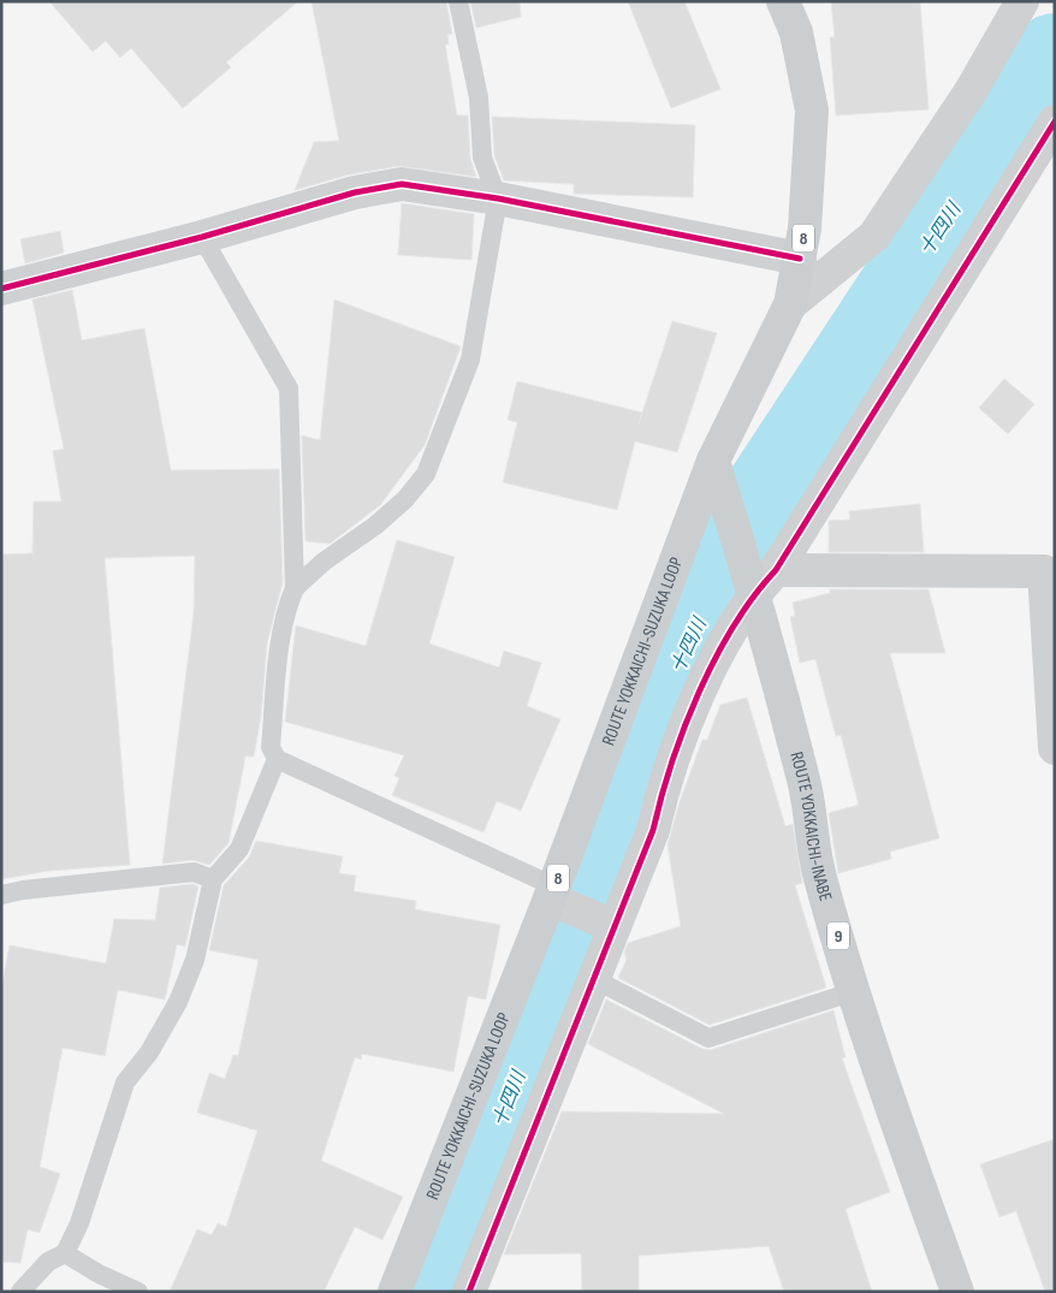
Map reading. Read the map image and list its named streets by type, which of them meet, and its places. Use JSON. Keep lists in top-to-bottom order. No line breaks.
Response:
{"streets":{"main road":["8","ROUTE YOKKAICHI-SUZUKA LOOP","ROUTE YOKKAICHI-INABE","9"]},"crossings":[["ROUTE YOKKAICHI-SUZUKA LOOP","ROUTE YOKKAICHI-INABE"]],"water":["十四川"]}
